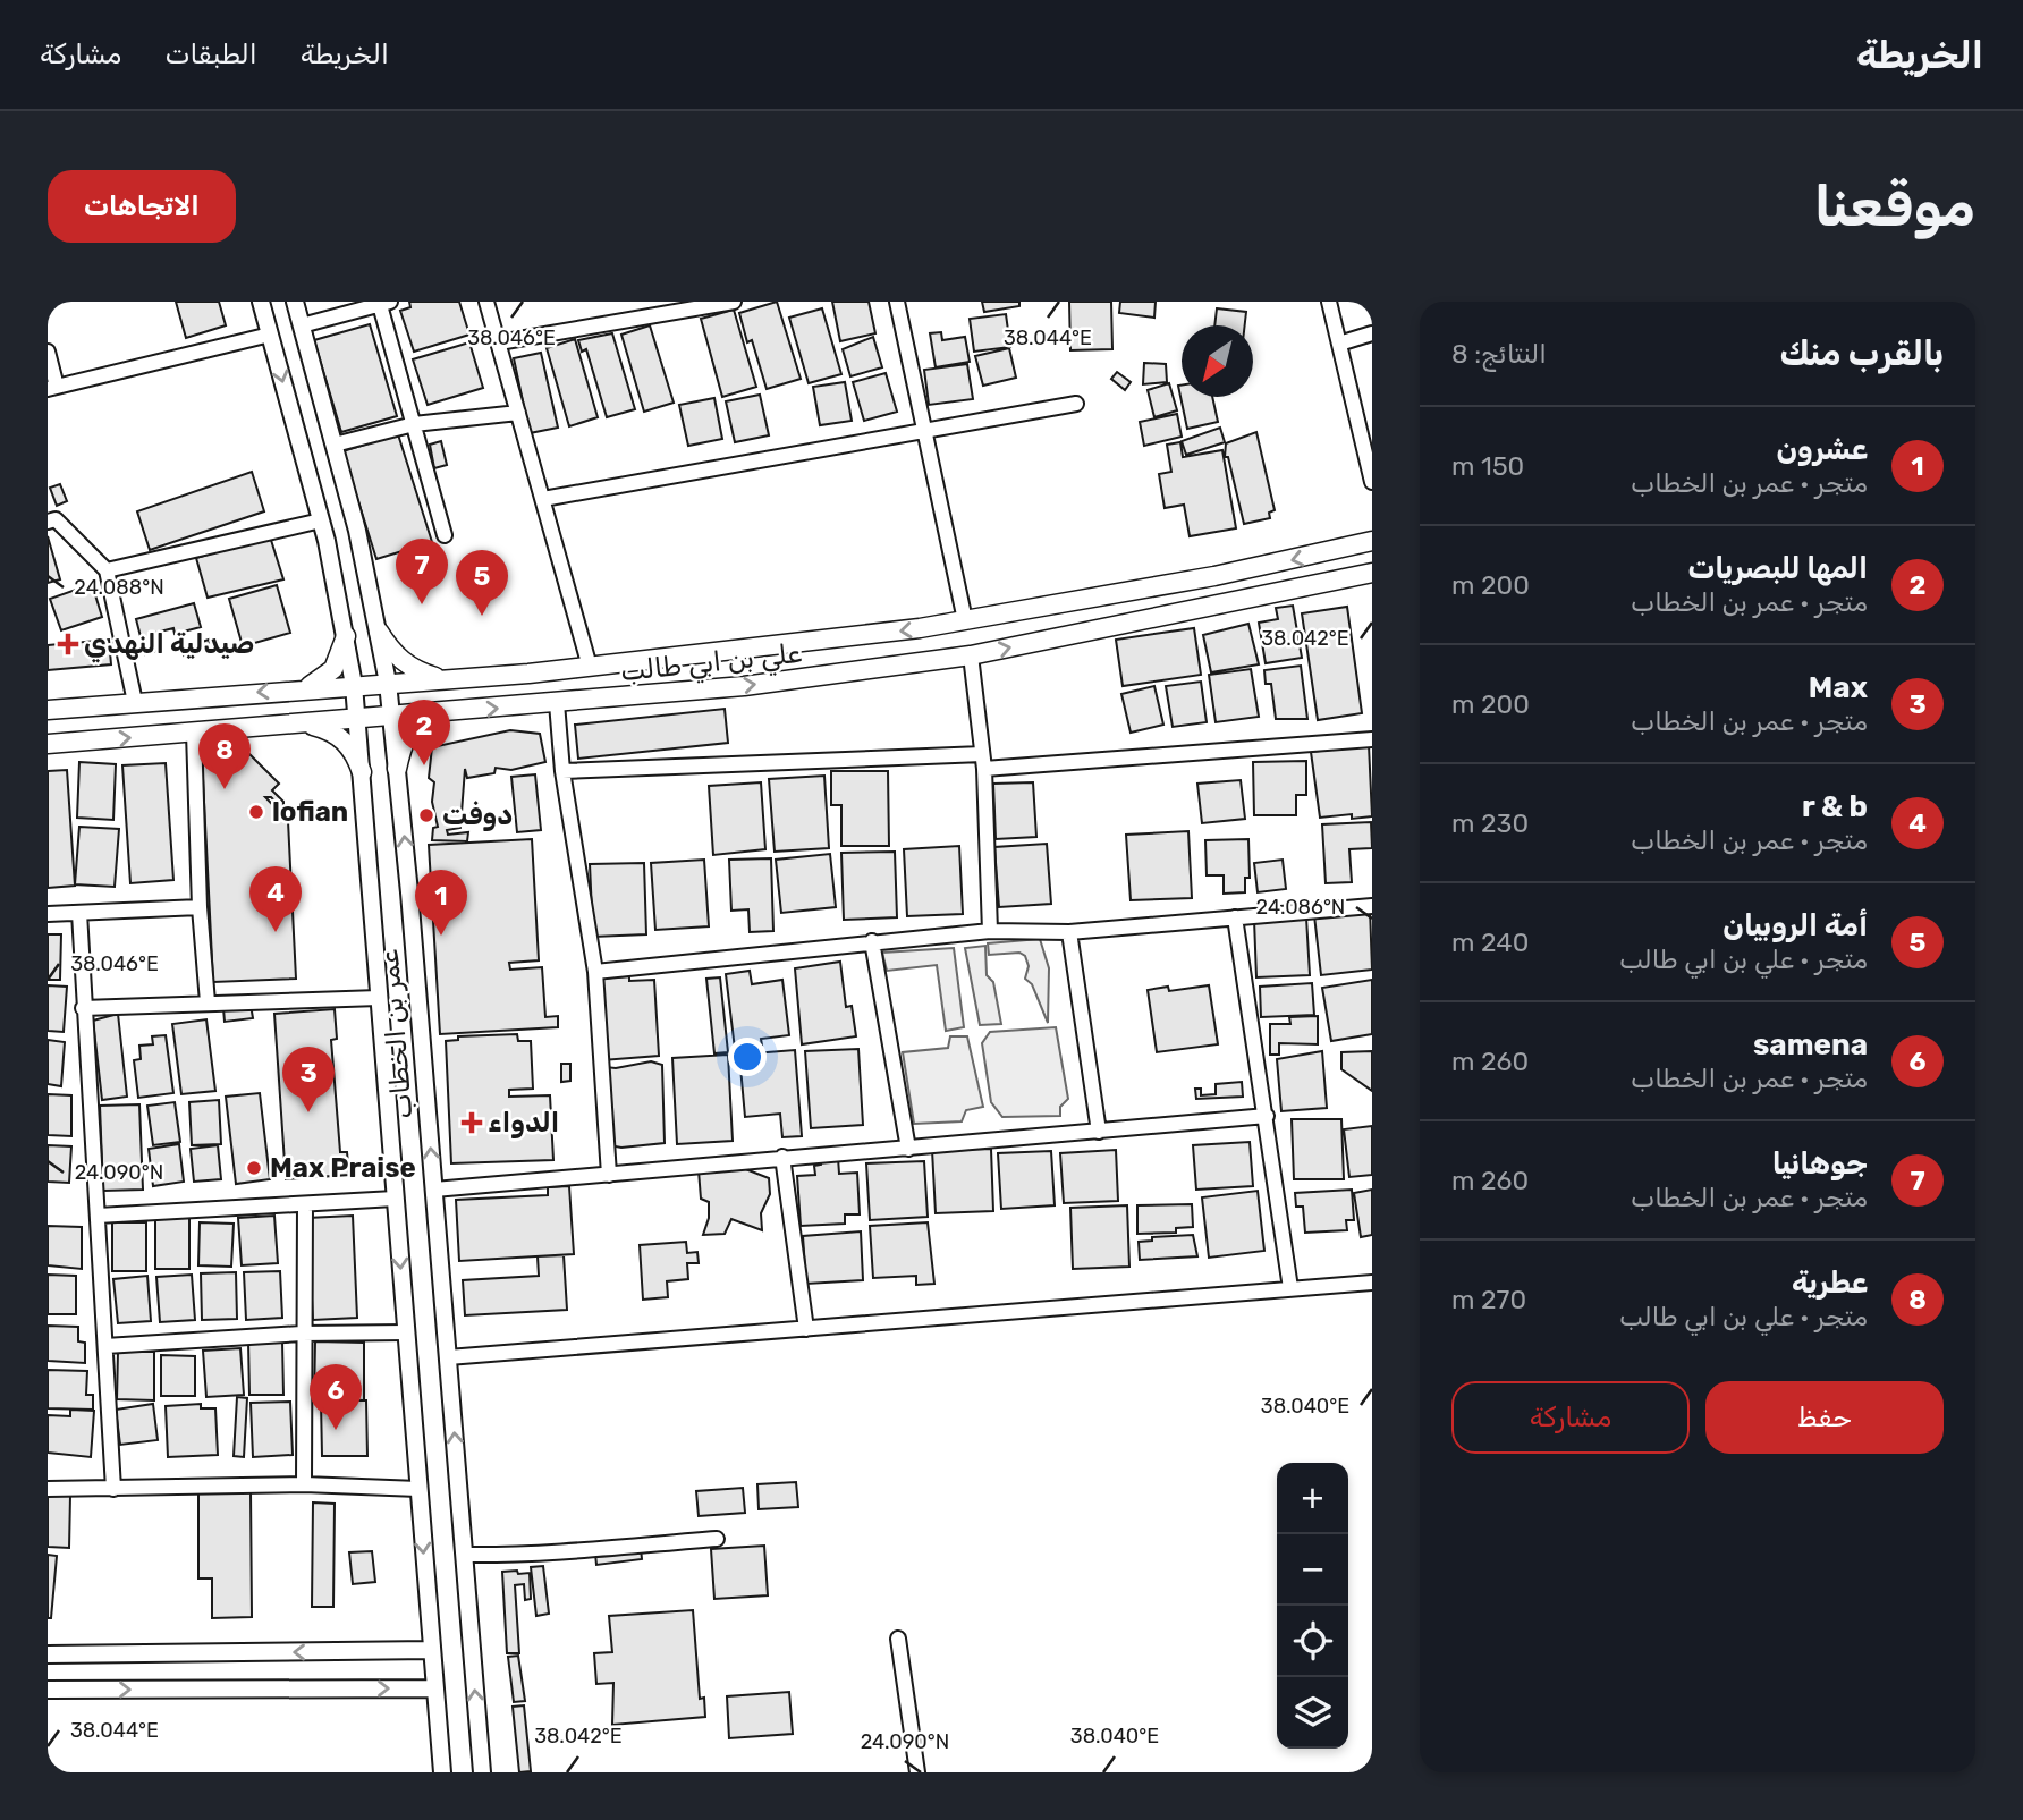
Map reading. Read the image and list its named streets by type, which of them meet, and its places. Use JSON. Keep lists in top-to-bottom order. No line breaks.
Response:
{"streets":{"main road":["علي بن ابي طالب"],"street":["عمر بن الخطاب"]},"crossings":[["علي بن ابي طالب","عمر بن الخطاب"]],"places":{"health":["صيدلية النهدي","الدواء"],"other":["lofian","دوفت","Max Praise"]},"north":"bottom left","page":{"header":"الخريطة","nav":["الخريطة","الطبقات","مشاركة"],"buttons":["الاتجاهات",["حفظ","مشاركة"]],"title":"موقعنا","heading":["بالقرب منك","النتائج: 8"],"list":[{"mark":"1","name":"عشرون","note":"متجر · عمر بن الخطاب","value":"150 m"},{"mark":"2","name":"المها للبصريات","note":"متجر · عمر بن الخطاب","value":"200 m"},{"mark":"3","name":"Max","note":"متجر · عمر بن الخطاب","value":"200 m"},{"mark":"4","name":"r & b","note":"متجر · عمر بن الخطاب","value":"230 m"},{"mark":"5","name":"أمة الروبيان","note":"متجر · علي بن ابي طالب","value":"240 m"},{"mark":"6","name":"samena","note":"متجر · عمر بن الخطاب","value":"260 m"},{"mark":"7","name":"جوهانيا","note":"متجر · عمر بن الخطاب","value":"260 m"},{"mark":"8","name":"عطرية","note":"متجر · علي بن ابي طالب","value":"270 m"}],"pins":["7","5","2","8","4","1","3","6"],"map_buttons":["+","−"]},"coordinates":["38.046°E","38.044°E","24.088°N","38.042°E","24.086°N","24.090°N","38.040°E"]}
